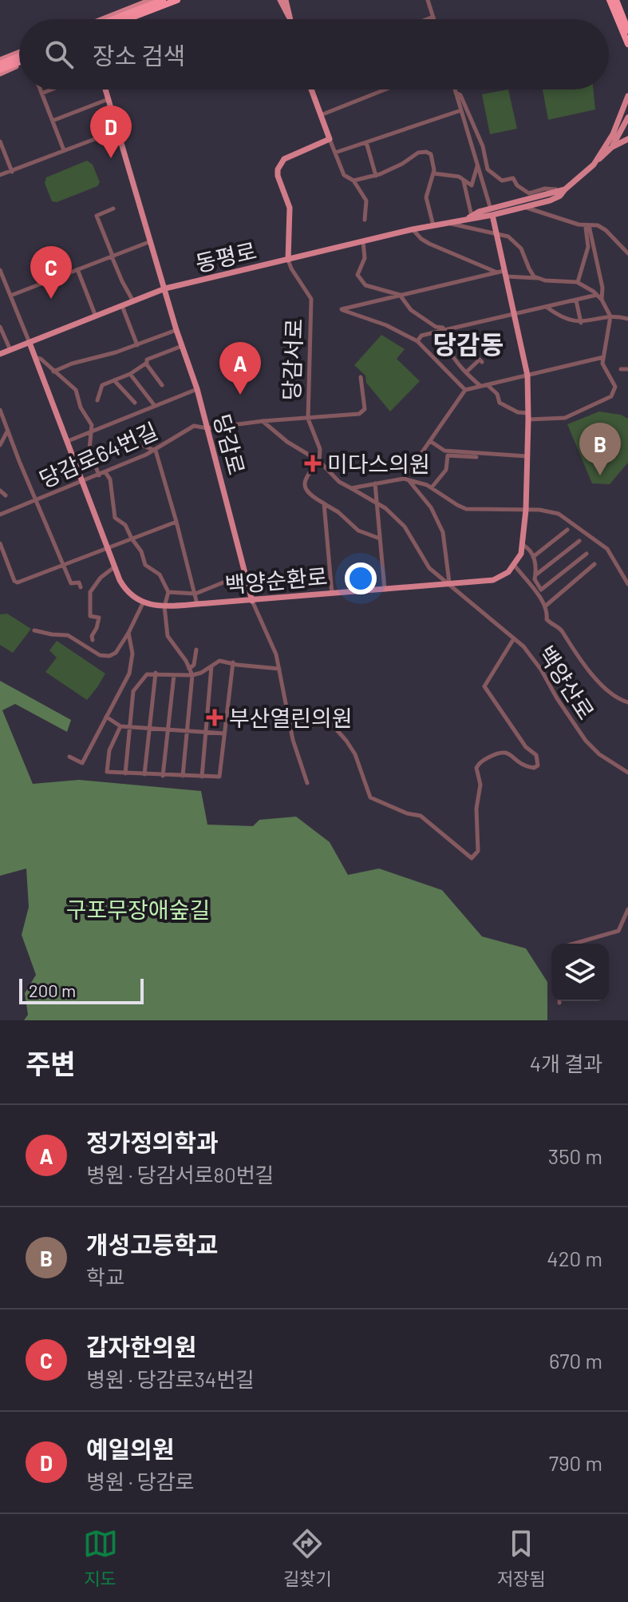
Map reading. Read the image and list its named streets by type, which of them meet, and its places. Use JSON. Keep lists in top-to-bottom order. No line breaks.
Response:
{"streets":{"main road":["동평로","당감로","백양순환로"],"street":["당감서로","당감로64번길","백양산로"]},"crossings":[["동평로","당감서로"],["동평로","당감로"],["당감서로","당감로64번길"],["당감로","당감로64번길"],["당감로","백양순환로"],["백양순환로","백양산로"]],"districts":["당감동"],"parks":["구포무장애숲길"],"places":{"health":["미다스의원","부산열린의원"]},"scale_bar":"200 m","page":{"search":"장소 검색","pins":["D","C","A","B"],"scale":"200 m","heading":["주변","4개 결과"],"list":[{"mark":"A","name":"정가정의학과","note":"병원 · 당감서로80번길","value":"350 m"},{"mark":"B","name":"개성고등학교","note":"학교","value":"420 m"},{"mark":"C","name":"갑자한의원","note":"병원 · 당감로34번길","value":"670 m"},{"mark":"D","name":"예일의원","note":"병원 · 당감로","value":"790 m"}],"nav":["지도","길찾기","저장됨"]}}
